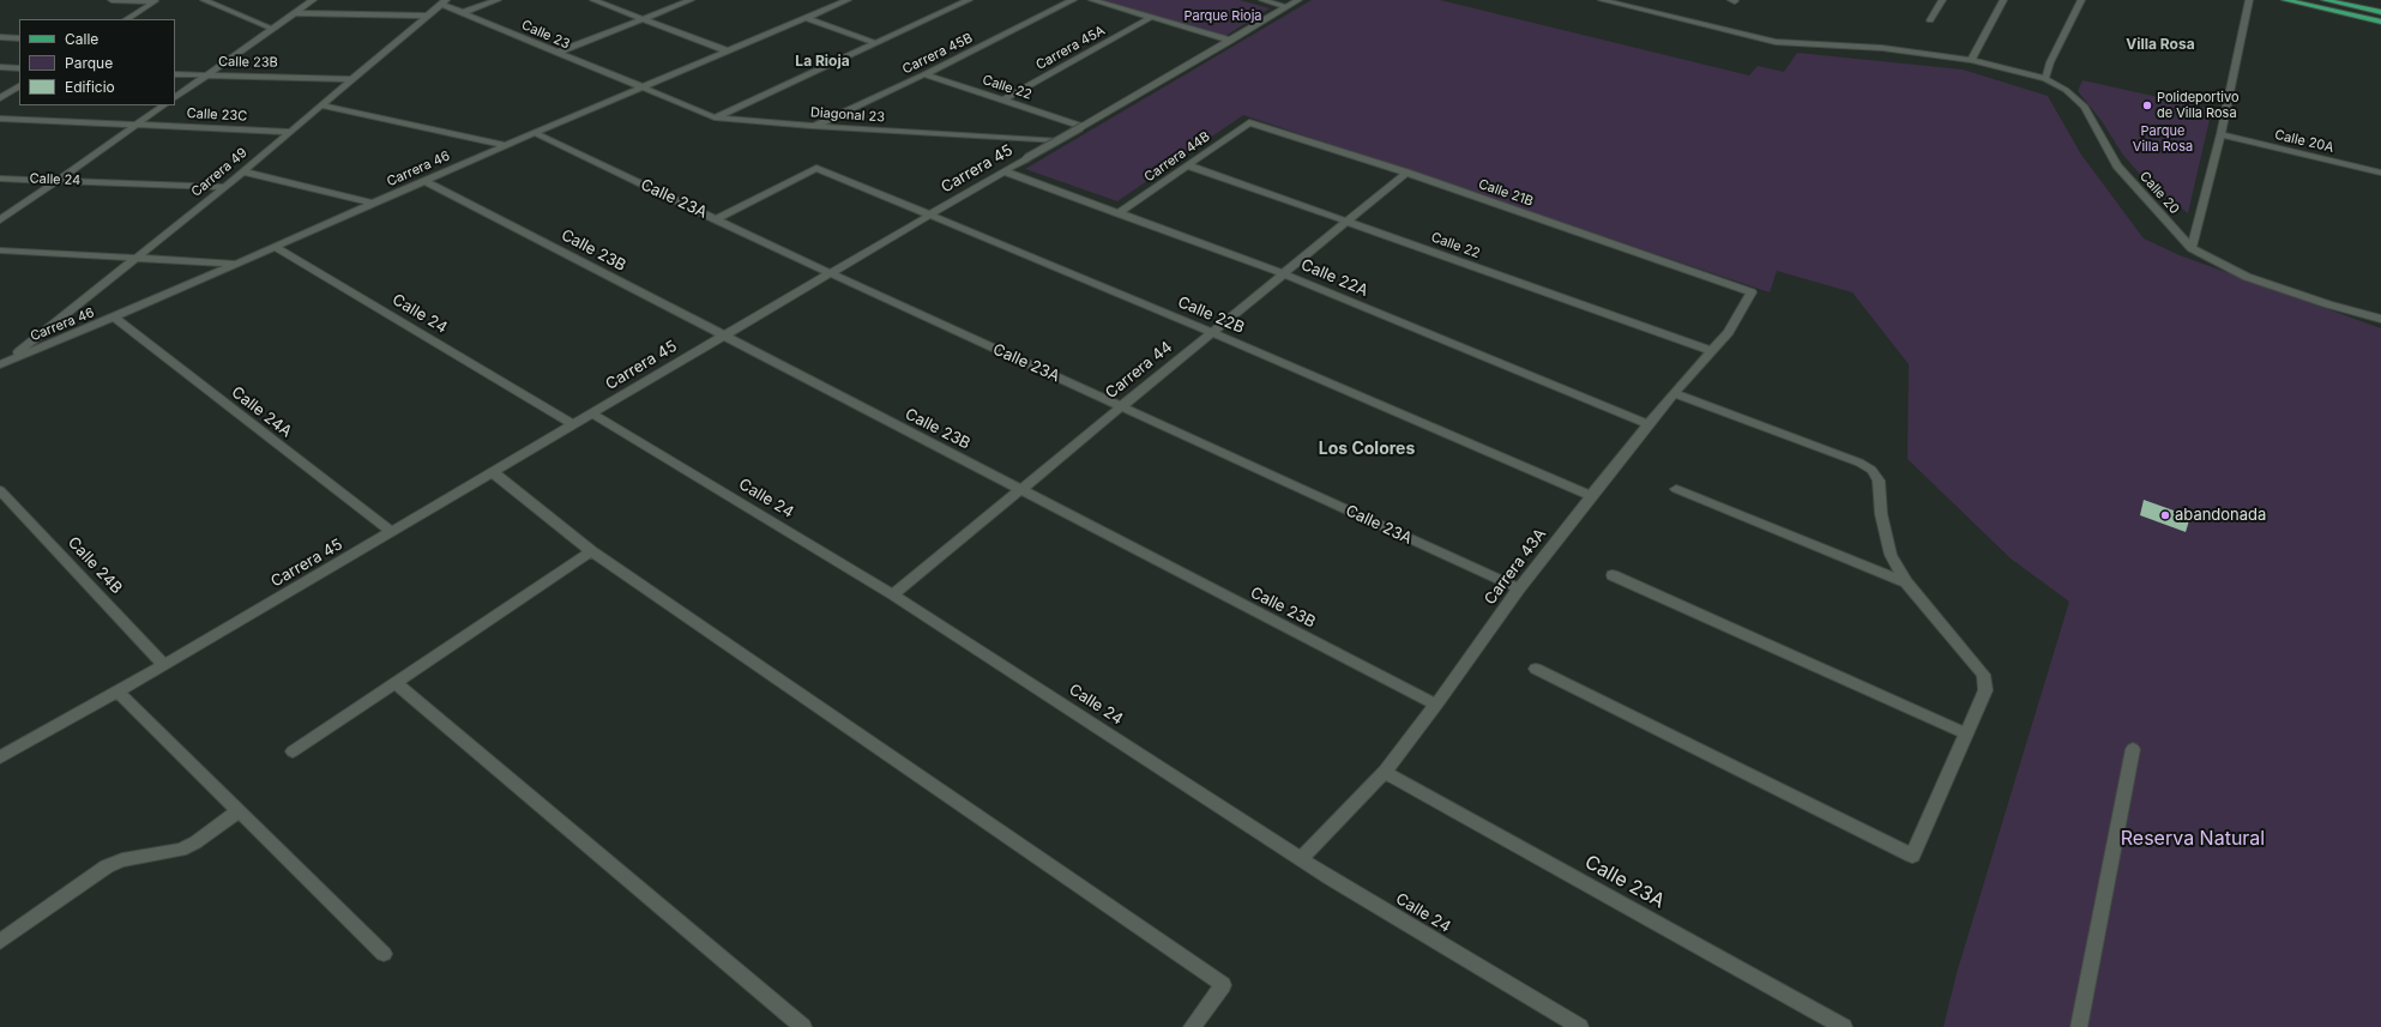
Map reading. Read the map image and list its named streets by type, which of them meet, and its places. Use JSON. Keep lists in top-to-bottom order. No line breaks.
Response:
{"streets":{"street":["Calle 23","Carrera 45A","Carrera 45B","Calle 23B","Calle 22","Calle 23C","Diagonal 23","Calle 20A","Carrera 44B","Carrera 46","Carrera 45","Carrera 49","Calle 24","Calle 21B","Calle 20","Calle 23A","Calle 22A","Calle 22B","Carrera 44","Calle 24A","Calle 24B","Carrera 43A"]},"crossings":[["Calle 23","Diagonal 23"],["Calle 23","Carrera 46"],["Calle 23","Carrera 49"],["Carrera 45A","Calle 22"],["Carrera 45B","Calle 22"],["Carrera 45B","Diagonal 23"],["Calle 23B","Carrera 46"],["Calle 23B","Carrera 45"],["Calle 23B","Carrera 49"],["Calle 23B","Carrera 44"],["Calle 23B","Carrera 43A"],["Calle 22","Carrera 44B"],["Calle 22","Carrera 45"],["Calle 22","Carrera 44"],["Calle 22","Carrera 43A"],["Calle 23C","Carrera 49"],["Diagonal 23","Carrera 46"],["Carrera 44B","Calle 21B"],["Carrera 44B","Calle 22A"],["Carrera 46","Carrera 49"],["Carrera 46","Calle 24"],["Carrera 46","Calle 23A"],["Carrera 46","Calle 24A"],["Carrera 45","Calle 24"],["Carrera 45","Calle 23A"],["Carrera 45","Calle 22A"],["Carrera 45","Calle 22B"],["Carrera 45","Calle 24A"],["Carrera 45","Calle 24B"],["Carrera 49","Calle 24"],["Calle 24","Carrera 44"],["Calle 24","Carrera 43A"],["Calle 21B","Carrera 44"],["Calle 21B","Carrera 43A"],["Calle 23A","Calle 22B"],["Calle 23A","Carrera 44"],["Calle 23A","Carrera 43A"],["Calle 22A","Carrera 44"],["Calle 22A","Carrera 43A"],["Calle 22B","Carrera 44"],["Calle 22B","Carrera 43A"]],"districts":["Villa Rosa","La Rioja","Los Colores"],"parks":["Parque Rioja","Parque Villa Rosa","Reserva Natural"],"places":["Polideportivo de Villa Rosa","abandonada"],"legend":["Calle","Parque","Edificio"]}
